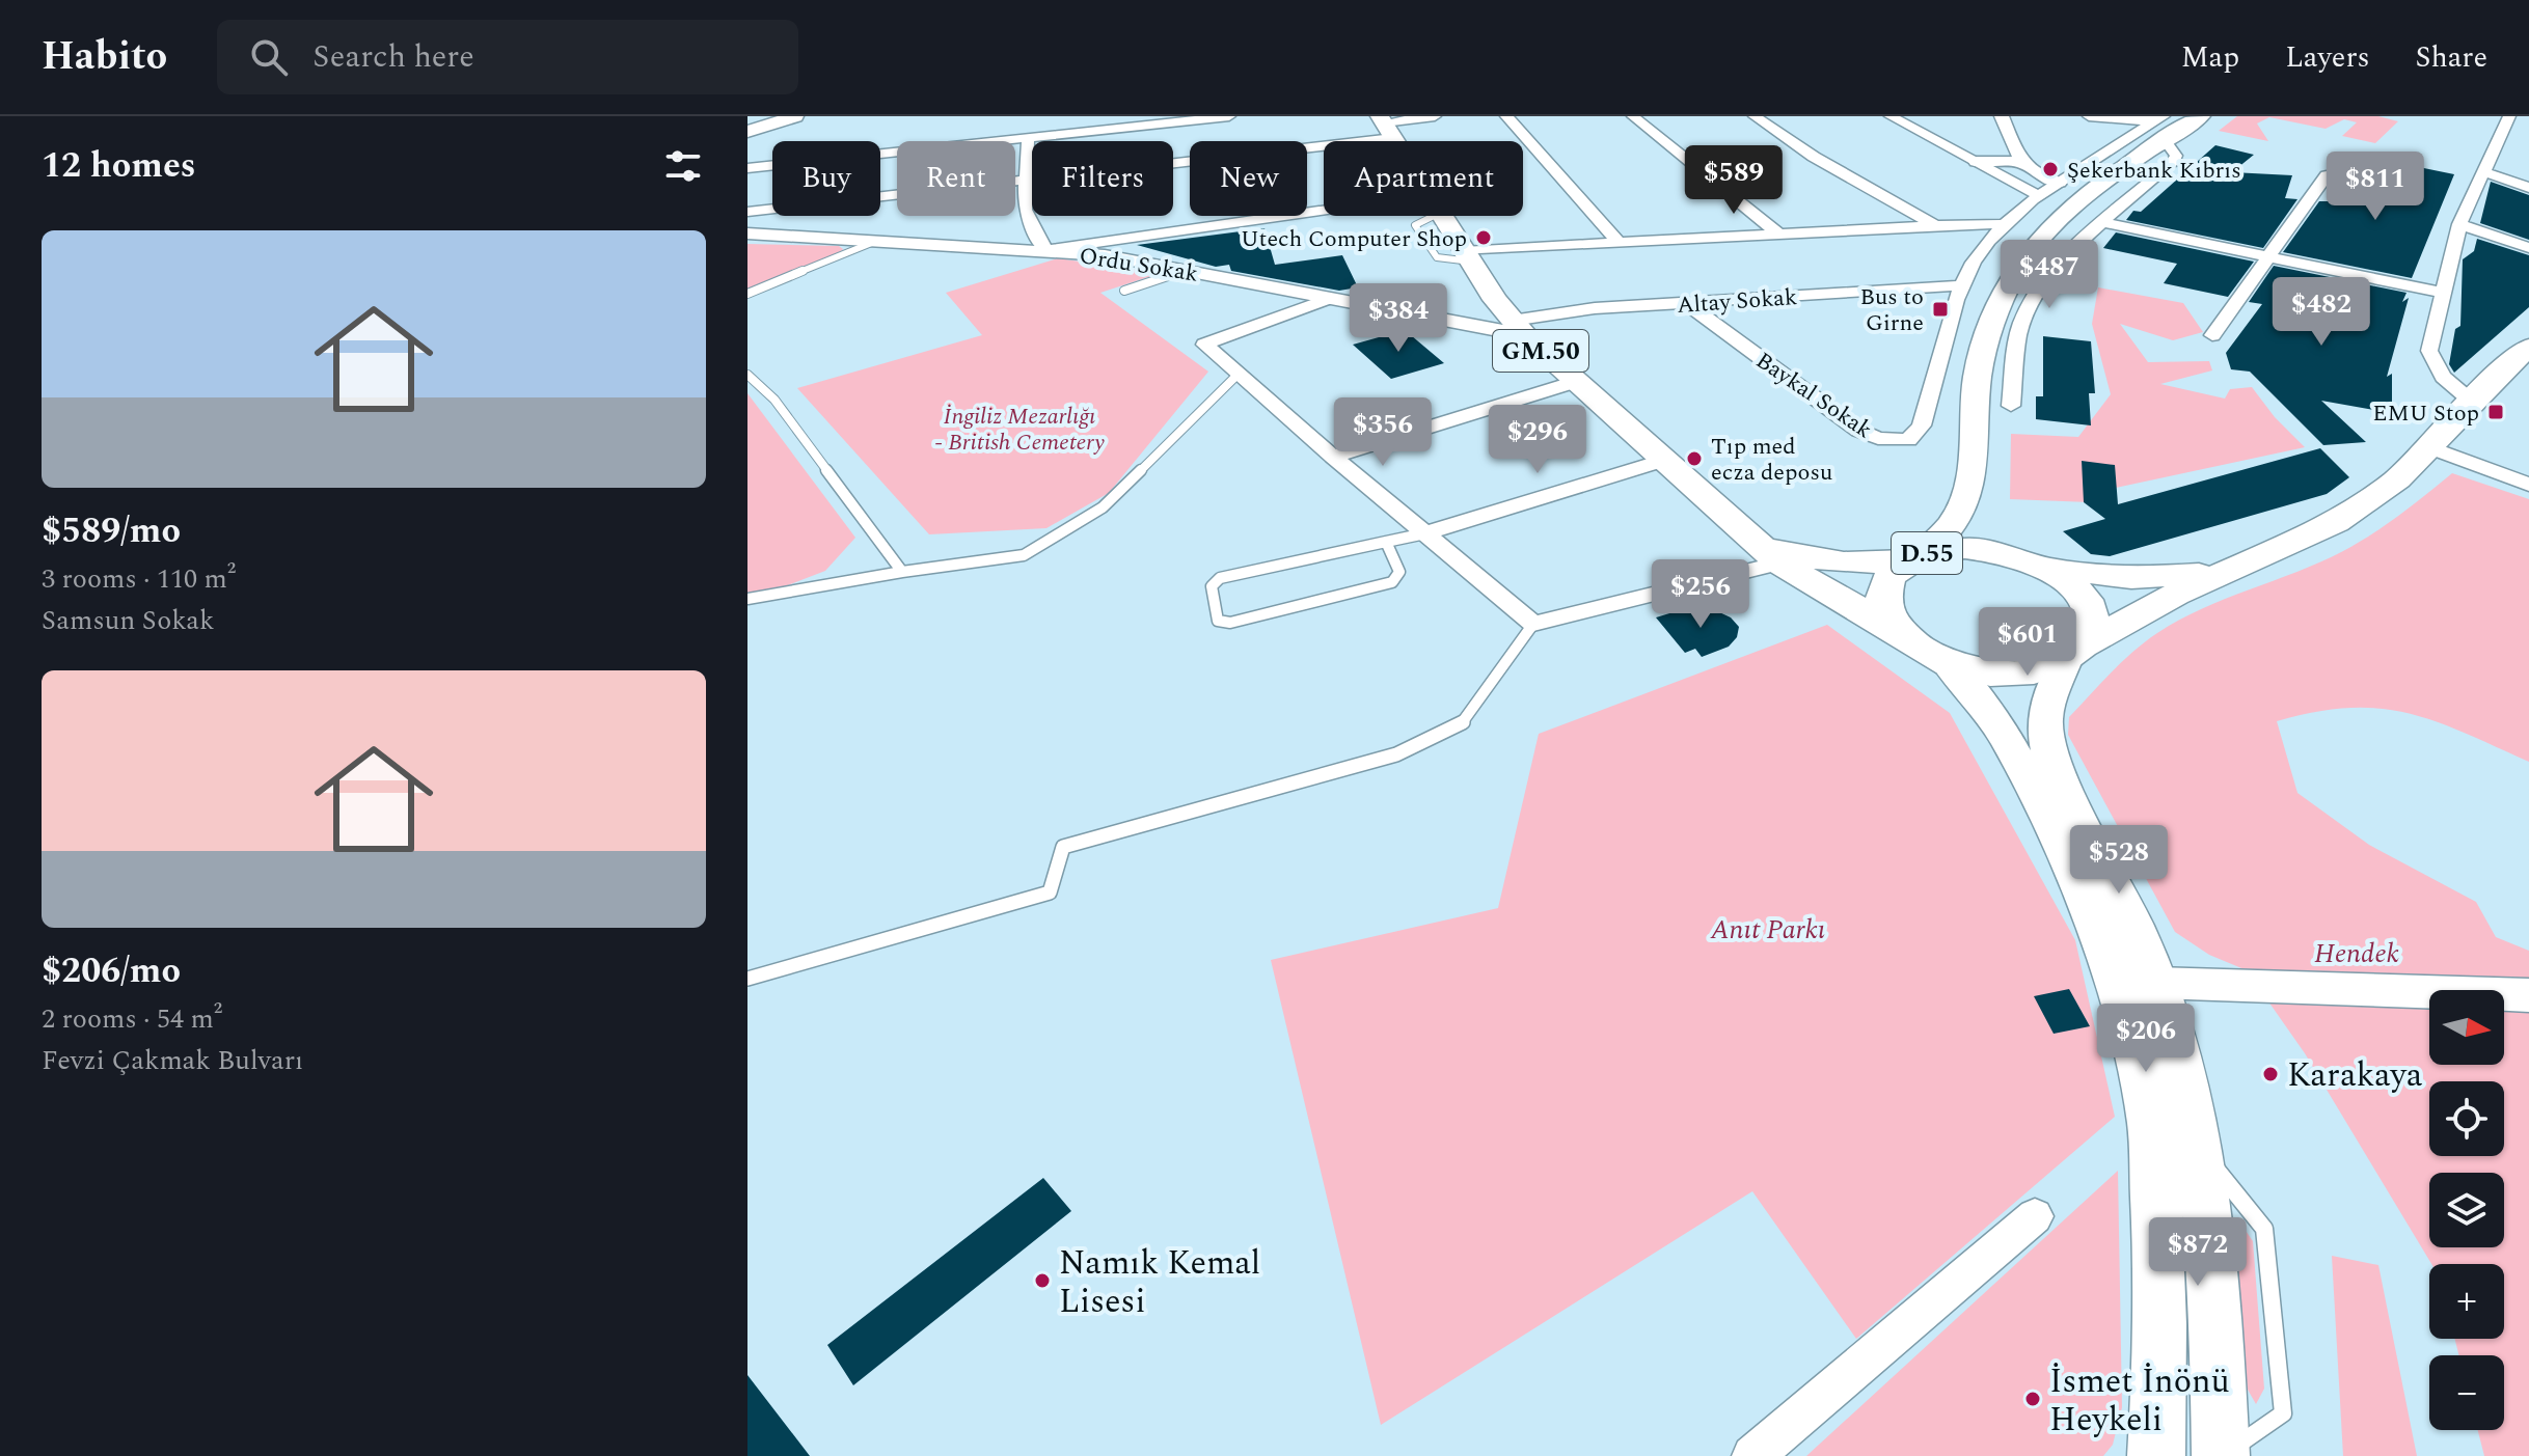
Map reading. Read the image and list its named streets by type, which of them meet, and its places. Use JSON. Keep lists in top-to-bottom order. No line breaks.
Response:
{"streets":{"main road":["GM.50","D.55"],"street":["Ordu Sokak","Altay Sokak","Baykal Sokak"]},"crossings":[["Ordu Sokak","Altay Sokak"],["Ordu Sokak","GM.50"],["Altay Sokak","GM.50"],["Altay Sokak","Baykal Sokak"],["GM.50","D.55"]],"parks":["İngiliz Mezarlığı - British Cemetery","Anıt Parkı","Hendek"],"places":{"other":["Şekerbank Kıbrıs","Utech Computer Shop","Tıp med ecza deposu","Karakaya","Namık Kemal Lisesi","İsmet İnönü Heykeli"],"transit":["Bus to Girne","EMU Stop"]},"north":"right","page":{"header":"Habito","search":"Search here","nav":["Map","Layers","Share"],"heading":"12 homes","chip":["Buy","Rent","Filters","New","Apartment"],"price":["$589","$811","$487","$482","$384","$356","$296","$256","$601","$528","$206","$872"],"list":[{"name":"$589/mo","note":"3 rooms · 110 m² · Samsun Sokak"},{"name":"$206/mo","note":"2 rooms · 54 m² · Fevzi Çakmak Bulvarı"}],"map_buttons":["+","−"]}}
